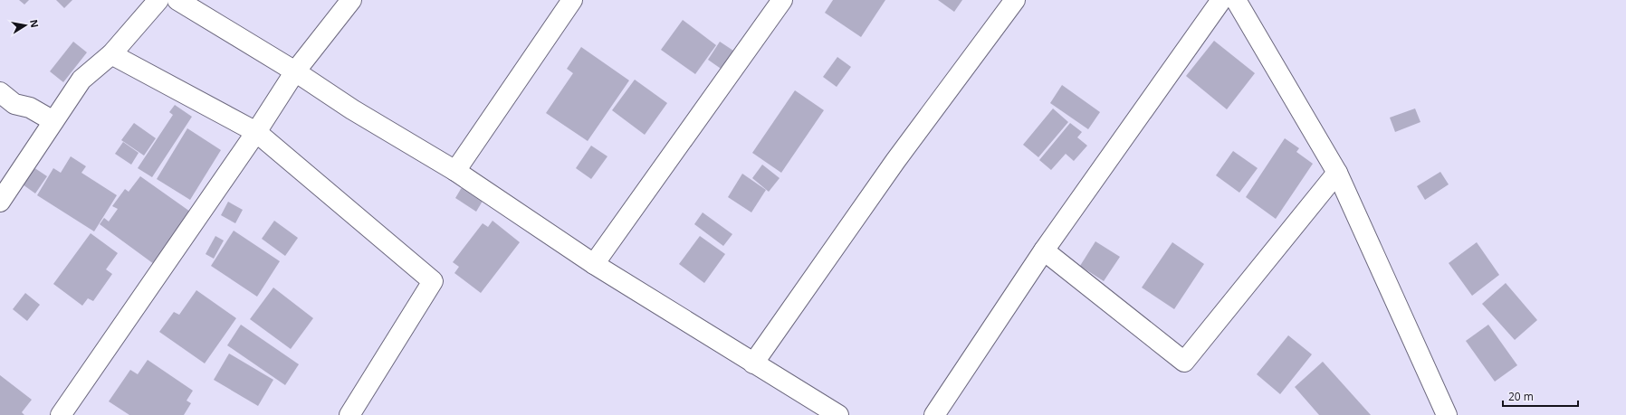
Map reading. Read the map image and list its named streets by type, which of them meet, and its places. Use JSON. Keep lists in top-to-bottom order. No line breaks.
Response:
{"scale_bar":"20 m","north":"right"}
